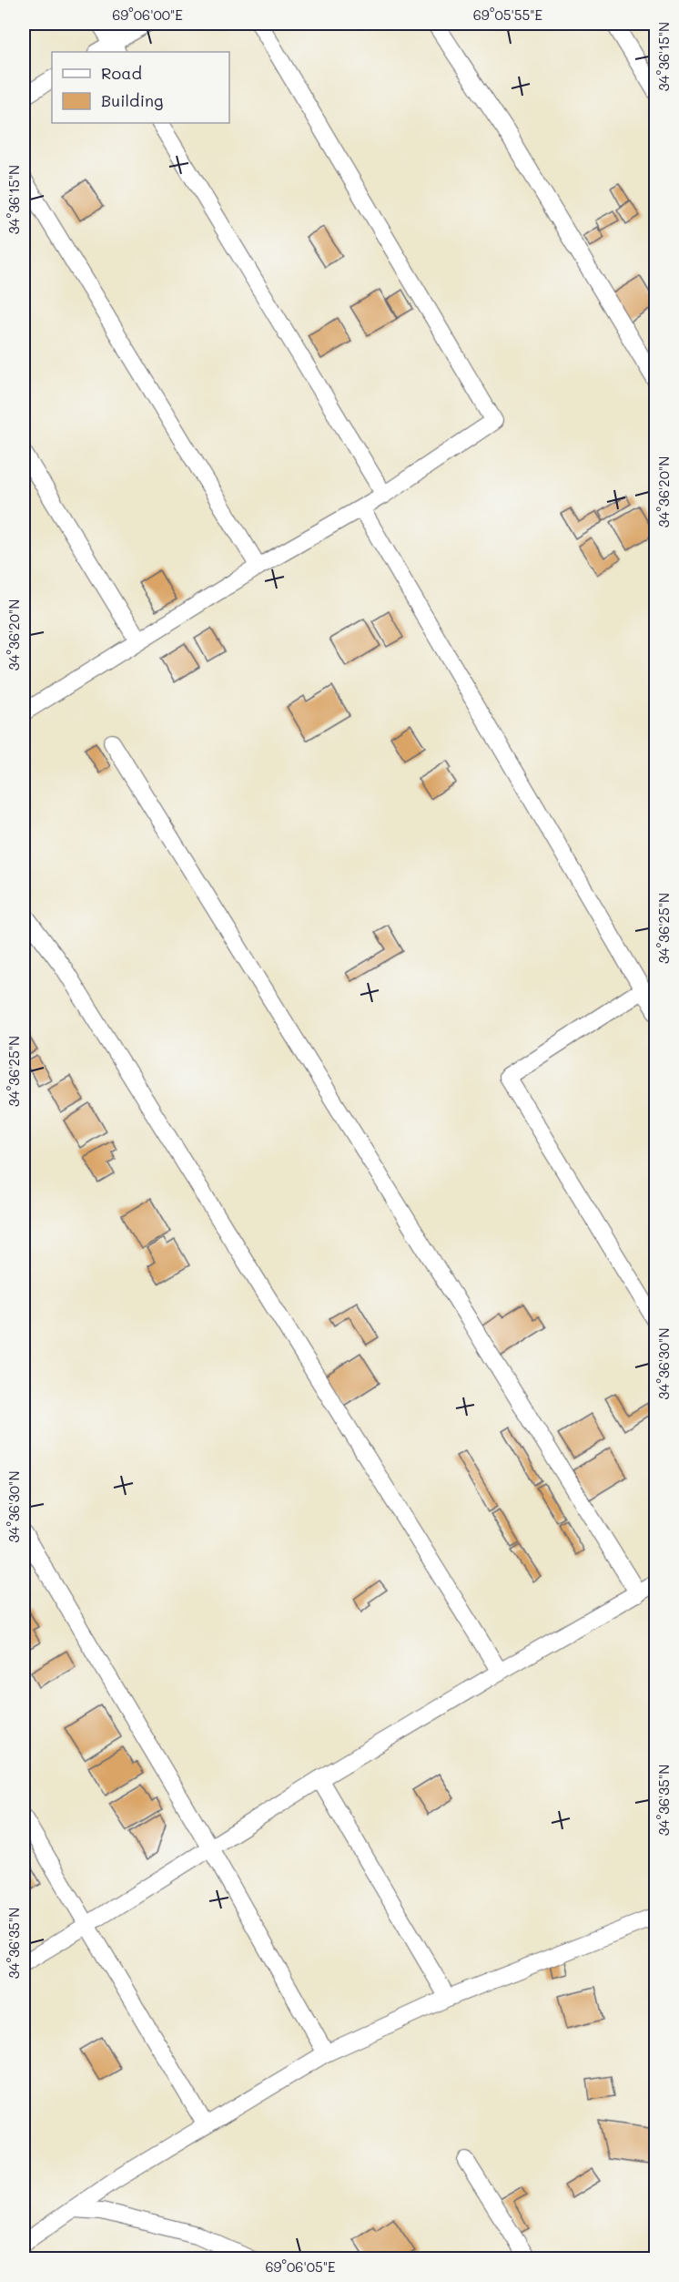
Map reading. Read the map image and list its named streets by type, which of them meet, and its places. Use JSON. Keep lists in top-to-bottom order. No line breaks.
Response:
{"legend":["Road","Building"],"coordinates":["69°06'00\"E","69°05'55\"E","34°36'15\"N","34°36'20\"N","34°36'25\"N","34°36'30\"N","34°36'35\"N","69°06'05\"E"]}
